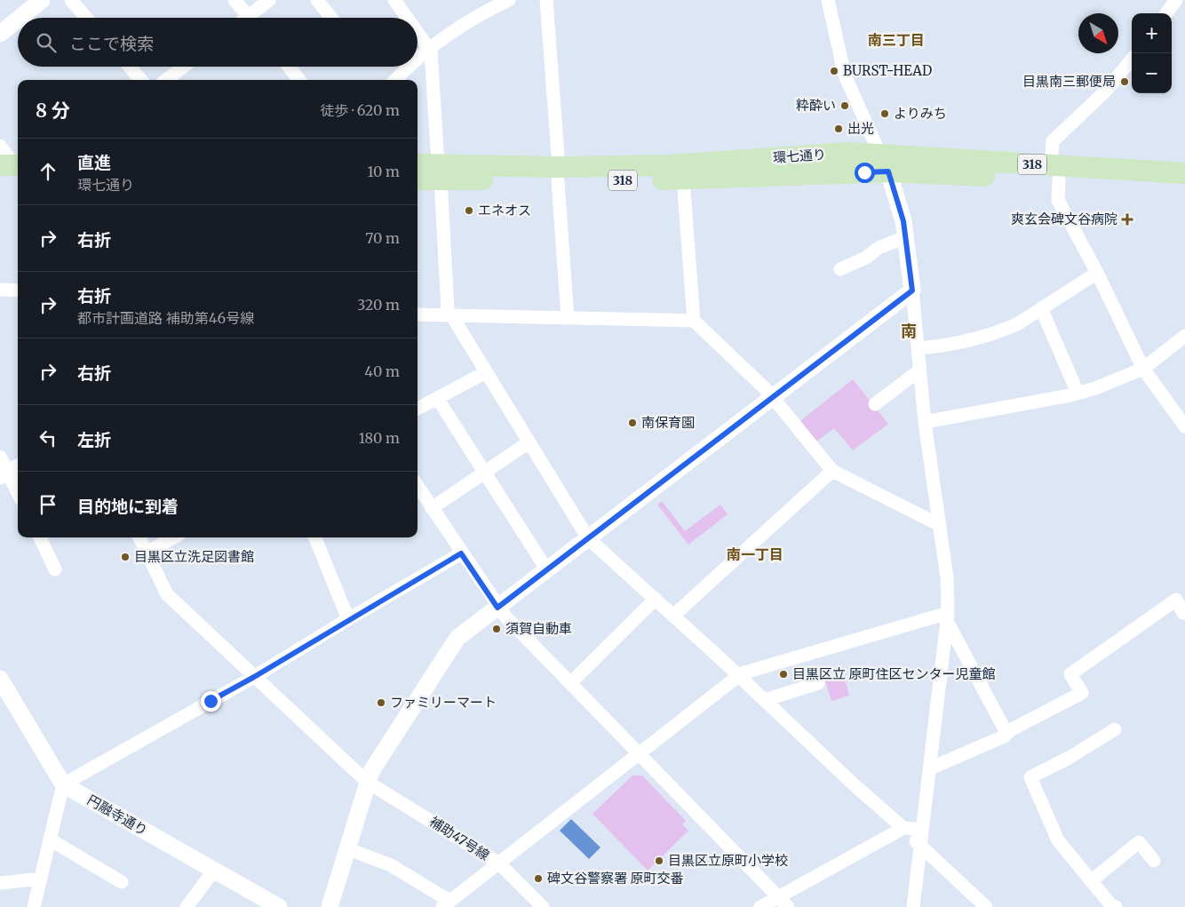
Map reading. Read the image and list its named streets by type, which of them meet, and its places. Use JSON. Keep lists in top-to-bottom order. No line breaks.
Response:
{"streets":{"main road":["環七通り","318"],"street":["円融寺通り","補助47号線"]},"districts":["南三丁目","南","南一丁目"],"places":{"other":["BURST-HEAD","目黒南三郵便局","粋酔い","よりみち","出光","エネオス","南保育園","目黒区立洗足図書館","須賀自動車","目黒区立 原町住区センター児童館","ファミリーマート","目黒区立原町小学校","碑文谷警察署 原町交番"],"health":["爽玄会碑文谷病院"]},"north":"bottom right","page":{"map_buttons":["+","−"],"search":"ここで検索","heading":["8 分","徒歩 · 620 m"],"list":[["直進","環七通り","10 m"],["右折","70 m"],["右折","都市計画道路 補助第46号線","320 m"],["右折","40 m"],["左折","180 m"],"目的地に到着"]}}
